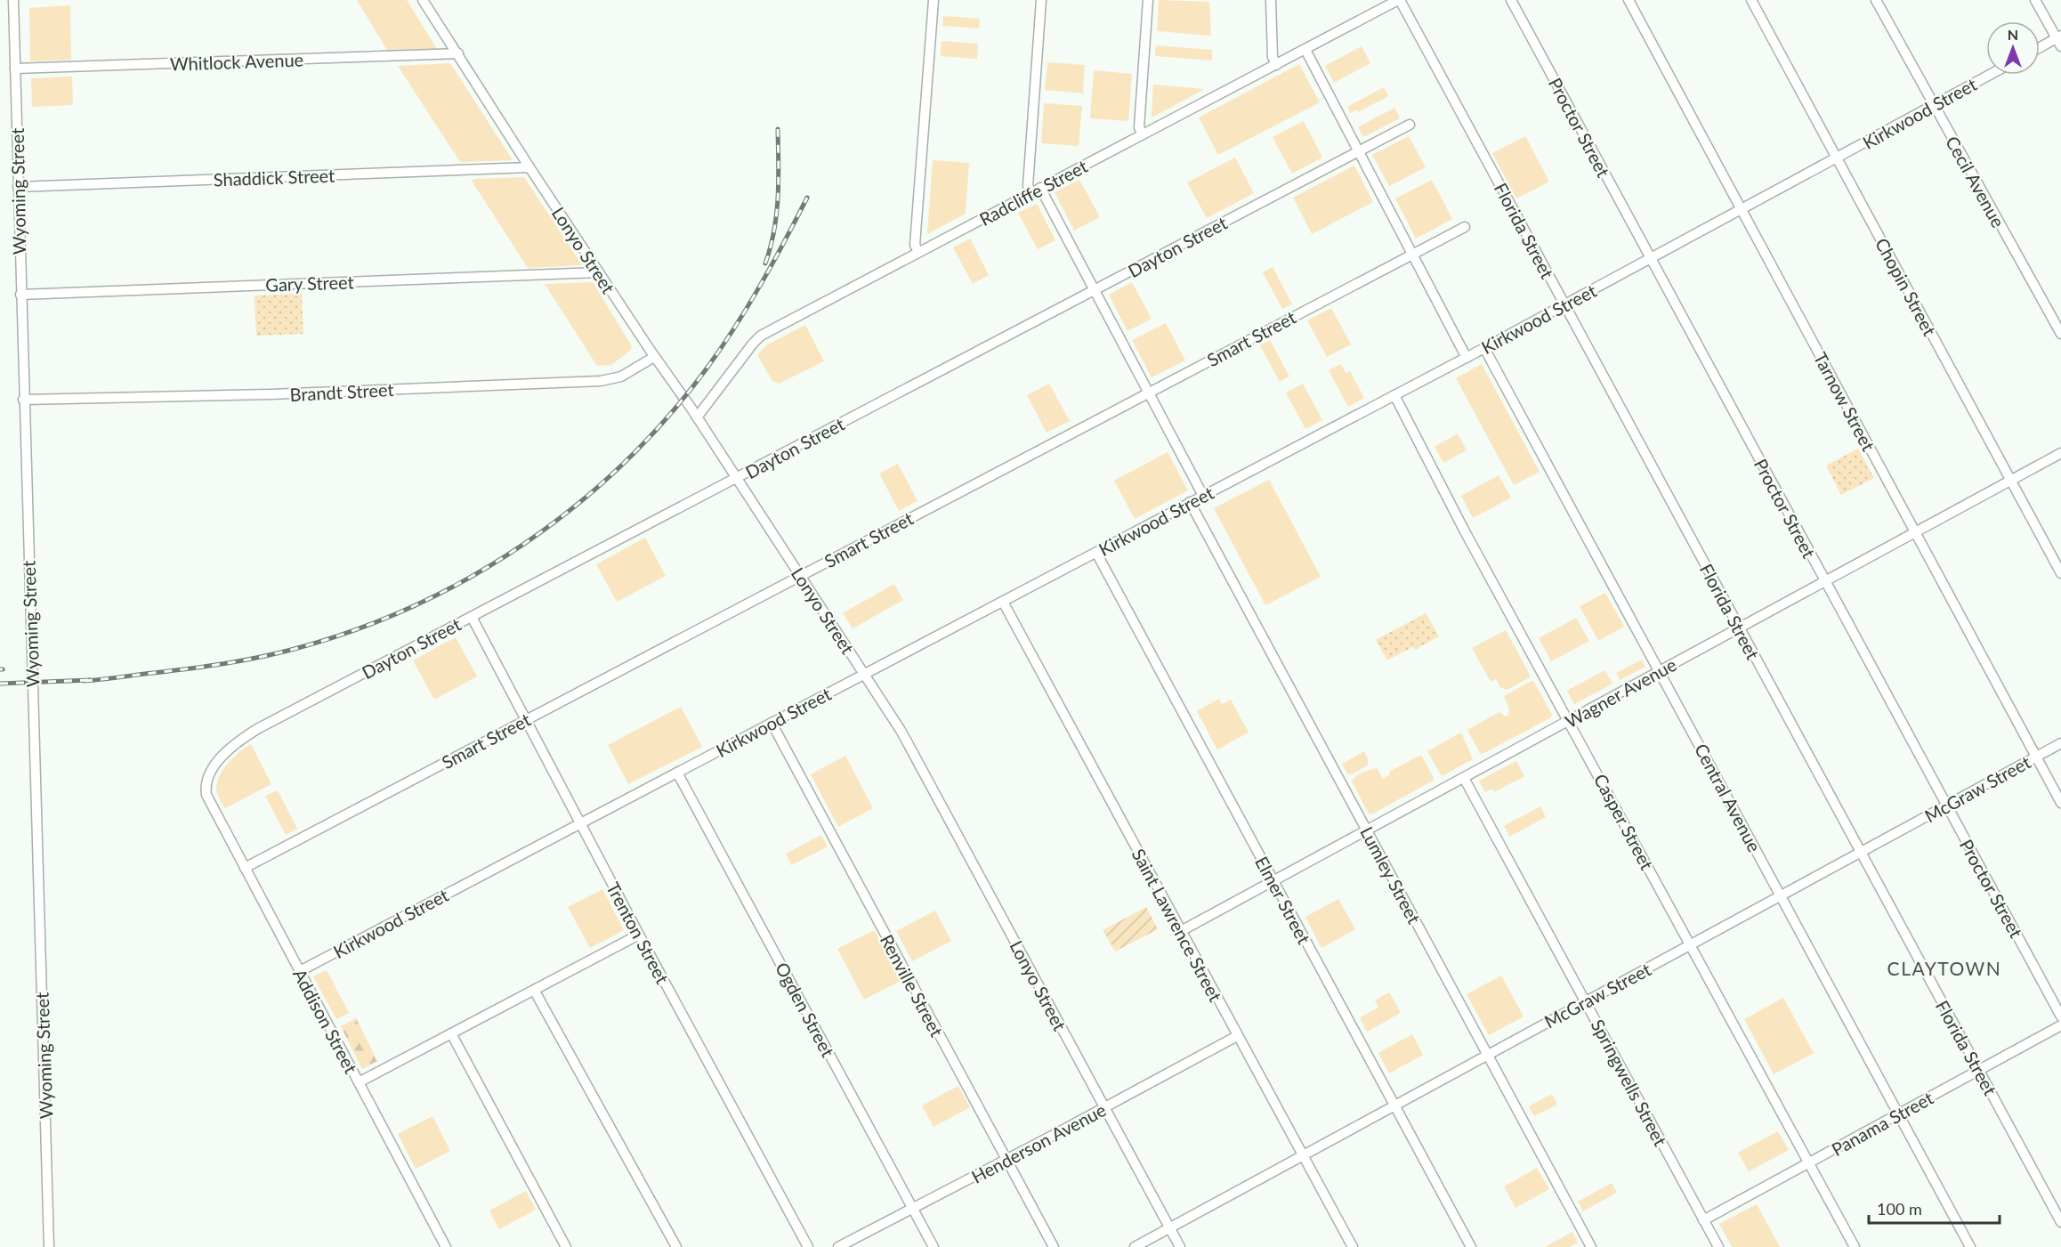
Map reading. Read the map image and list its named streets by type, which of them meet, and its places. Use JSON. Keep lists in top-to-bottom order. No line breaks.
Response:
{"streets":{"street":["Whitlock Avenue","Kirkwood Street","Proctor Street","Shaddick Street","Cecil Avenue","Wyoming Street","Radcliffe Street","Florida Street","Dayton Street","Lonyo Street","Gary Street","Chopin Street","Smart Street","Brandt Street","Tarnow Street","Wagner Avenue","McGraw Street","Central Avenue","Casper Street","Lumley Street","Elmer Street","Saint Lawrence Street","Trenton Street","Renville Street","Ogden Street","Addison Street","Springwells Street","Panama Street","Henderson Avenue"]},"crossings":[["Whitlock Avenue","Wyoming Street"],["Whitlock Avenue","Lonyo Street"],["Kirkwood Street","Proctor Street"],["Kirkwood Street","Cecil Avenue"],["Kirkwood Street","Florida Street"],["Kirkwood Street","Lonyo Street"],["Kirkwood Street","Chopin Street"],["Kirkwood Street","Tarnow Street"],["Kirkwood Street","Central Avenue"],["Kirkwood Street","Casper Street"],["Kirkwood Street","Lumley Street"],["Kirkwood Street","Elmer Street"],["Kirkwood Street","Saint Lawrence Street"],["Kirkwood Street","Trenton Street"],["Kirkwood Street","Renville Street"],["Kirkwood Street","Ogden Street"],["Kirkwood Street","Addison Street"],["Proctor Street","Wagner Avenue"],["Proctor Street","McGraw Street"],["Shaddick Street","Wyoming Street"],["Shaddick Street","Lonyo Street"],["Wyoming Street","Gary Street"],["Wyoming Street","Brandt Street"],["Radcliffe Street","Florida Street"],["Radcliffe Street","Lonyo Street"],["Florida Street","Wagner Avenue"],["Florida Street","McGraw Street"],["Florida Street","Panama Street"],["Dayton Street","Lonyo Street"],["Dayton Street","Trenton Street"],["Dayton Street","Addison Street"],["Lonyo Street","Gary Street"],["Lonyo Street","Smart Street"],["Lonyo Street","Brandt Street"],["Lonyo Street","McGraw Street"],["Lonyo Street","Henderson Avenue"],["Chopin Street","Wagner Avenue"],["Smart Street","Trenton Street"],["Smart Street","Addison Street"],["Tarnow Street","Wagner Avenue"],["Tarnow Street","McGraw Street"],["Wagner Avenue","Central Avenue"],["Wagner Avenue","Casper Street"],["Wagner Avenue","Lumley Street"],["Wagner Avenue","Elmer Street"],["Wagner Avenue","Saint Lawrence Street"],["Wagner Avenue","Springwells Street"],["McGraw Street","Central Avenue"],["McGraw Street","Casper Street"],["McGraw Street","Lumley Street"],["McGraw Street","Elmer Street"],["McGraw Street","Saint Lawrence Street"],["McGraw Street","Springwells Street"],["Central Avenue","Panama Street"],["Casper Street","Panama Street"],["Saint Lawrence Street","Henderson Avenue"],["Renville Street","Henderson Avenue"],["Ogden Street","Henderson Avenue"],["Springwells Street","Panama Street"]],"districts":["CLAYTOWN"],"scale_bar":"100 m","north":"top"}
